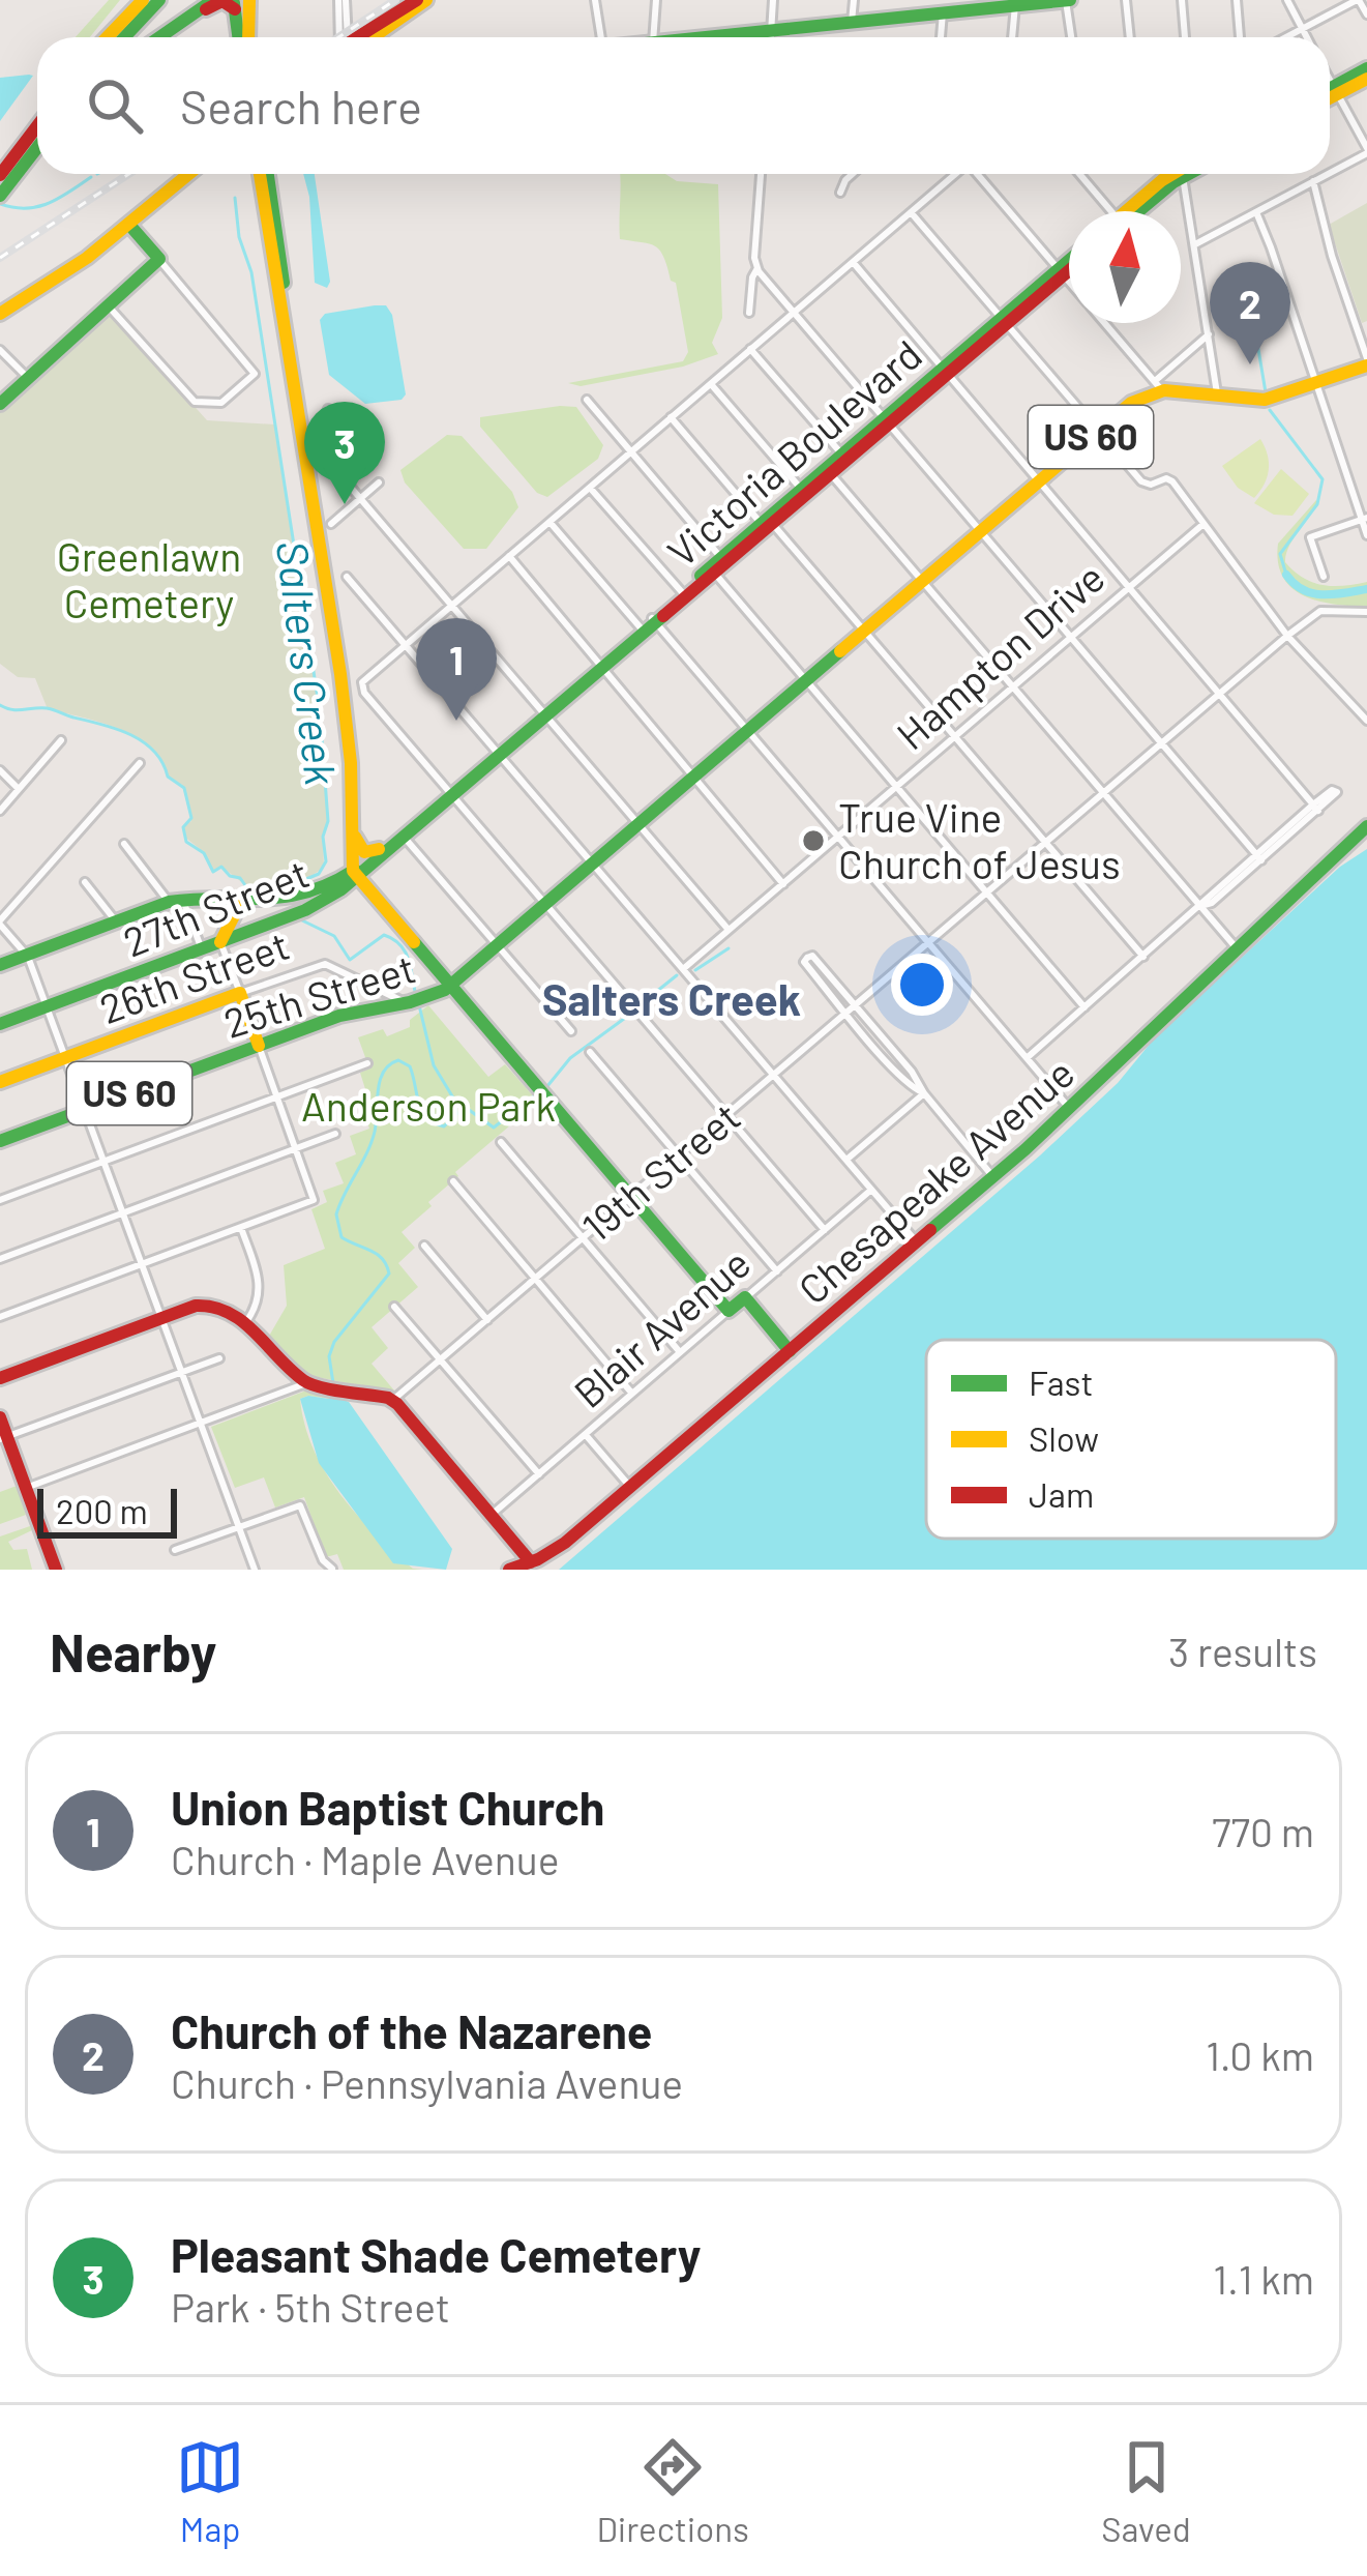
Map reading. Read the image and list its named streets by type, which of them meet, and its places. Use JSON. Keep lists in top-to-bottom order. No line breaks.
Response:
{"streets":{"main road":["US 60","Victoria Boulevard","27th Street","26th Street","25th Street","Chesapeake Avenue","Blair Avenue"],"street":["Hampton Drive","19th Street"]},"crossings":[["US 60","25th Street"],["Victoria Boulevard","27th Street"],["26th Street","25th Street"]],"districts":["Salters Creek"],"water":["Salters Creek"],"parks":["Greenlawn Cemetery","Anderson Park"],"places":["True Vine Church of Jesus"],"legend":["Fast","Slow","Jam"],"scale_bar":"200 m","north":"top","page":{"search":"Search here","pins":["2","3","1"],"scale":"200 m","heading":["Nearby","3 results"],"list":[{"mark":"1","name":"Union Baptist Church","note":"Church · Maple Avenue","value":"770 m"},{"mark":"2","name":"Church of the Nazarene","note":"Church · Pennsylvania Avenue","value":"1.0 km"},{"mark":"3","name":"Pleasant Shade Cemetery","note":"Park · 5th Street","value":"1.1 km"}],"nav":["Map","Directions","Saved"]}}
